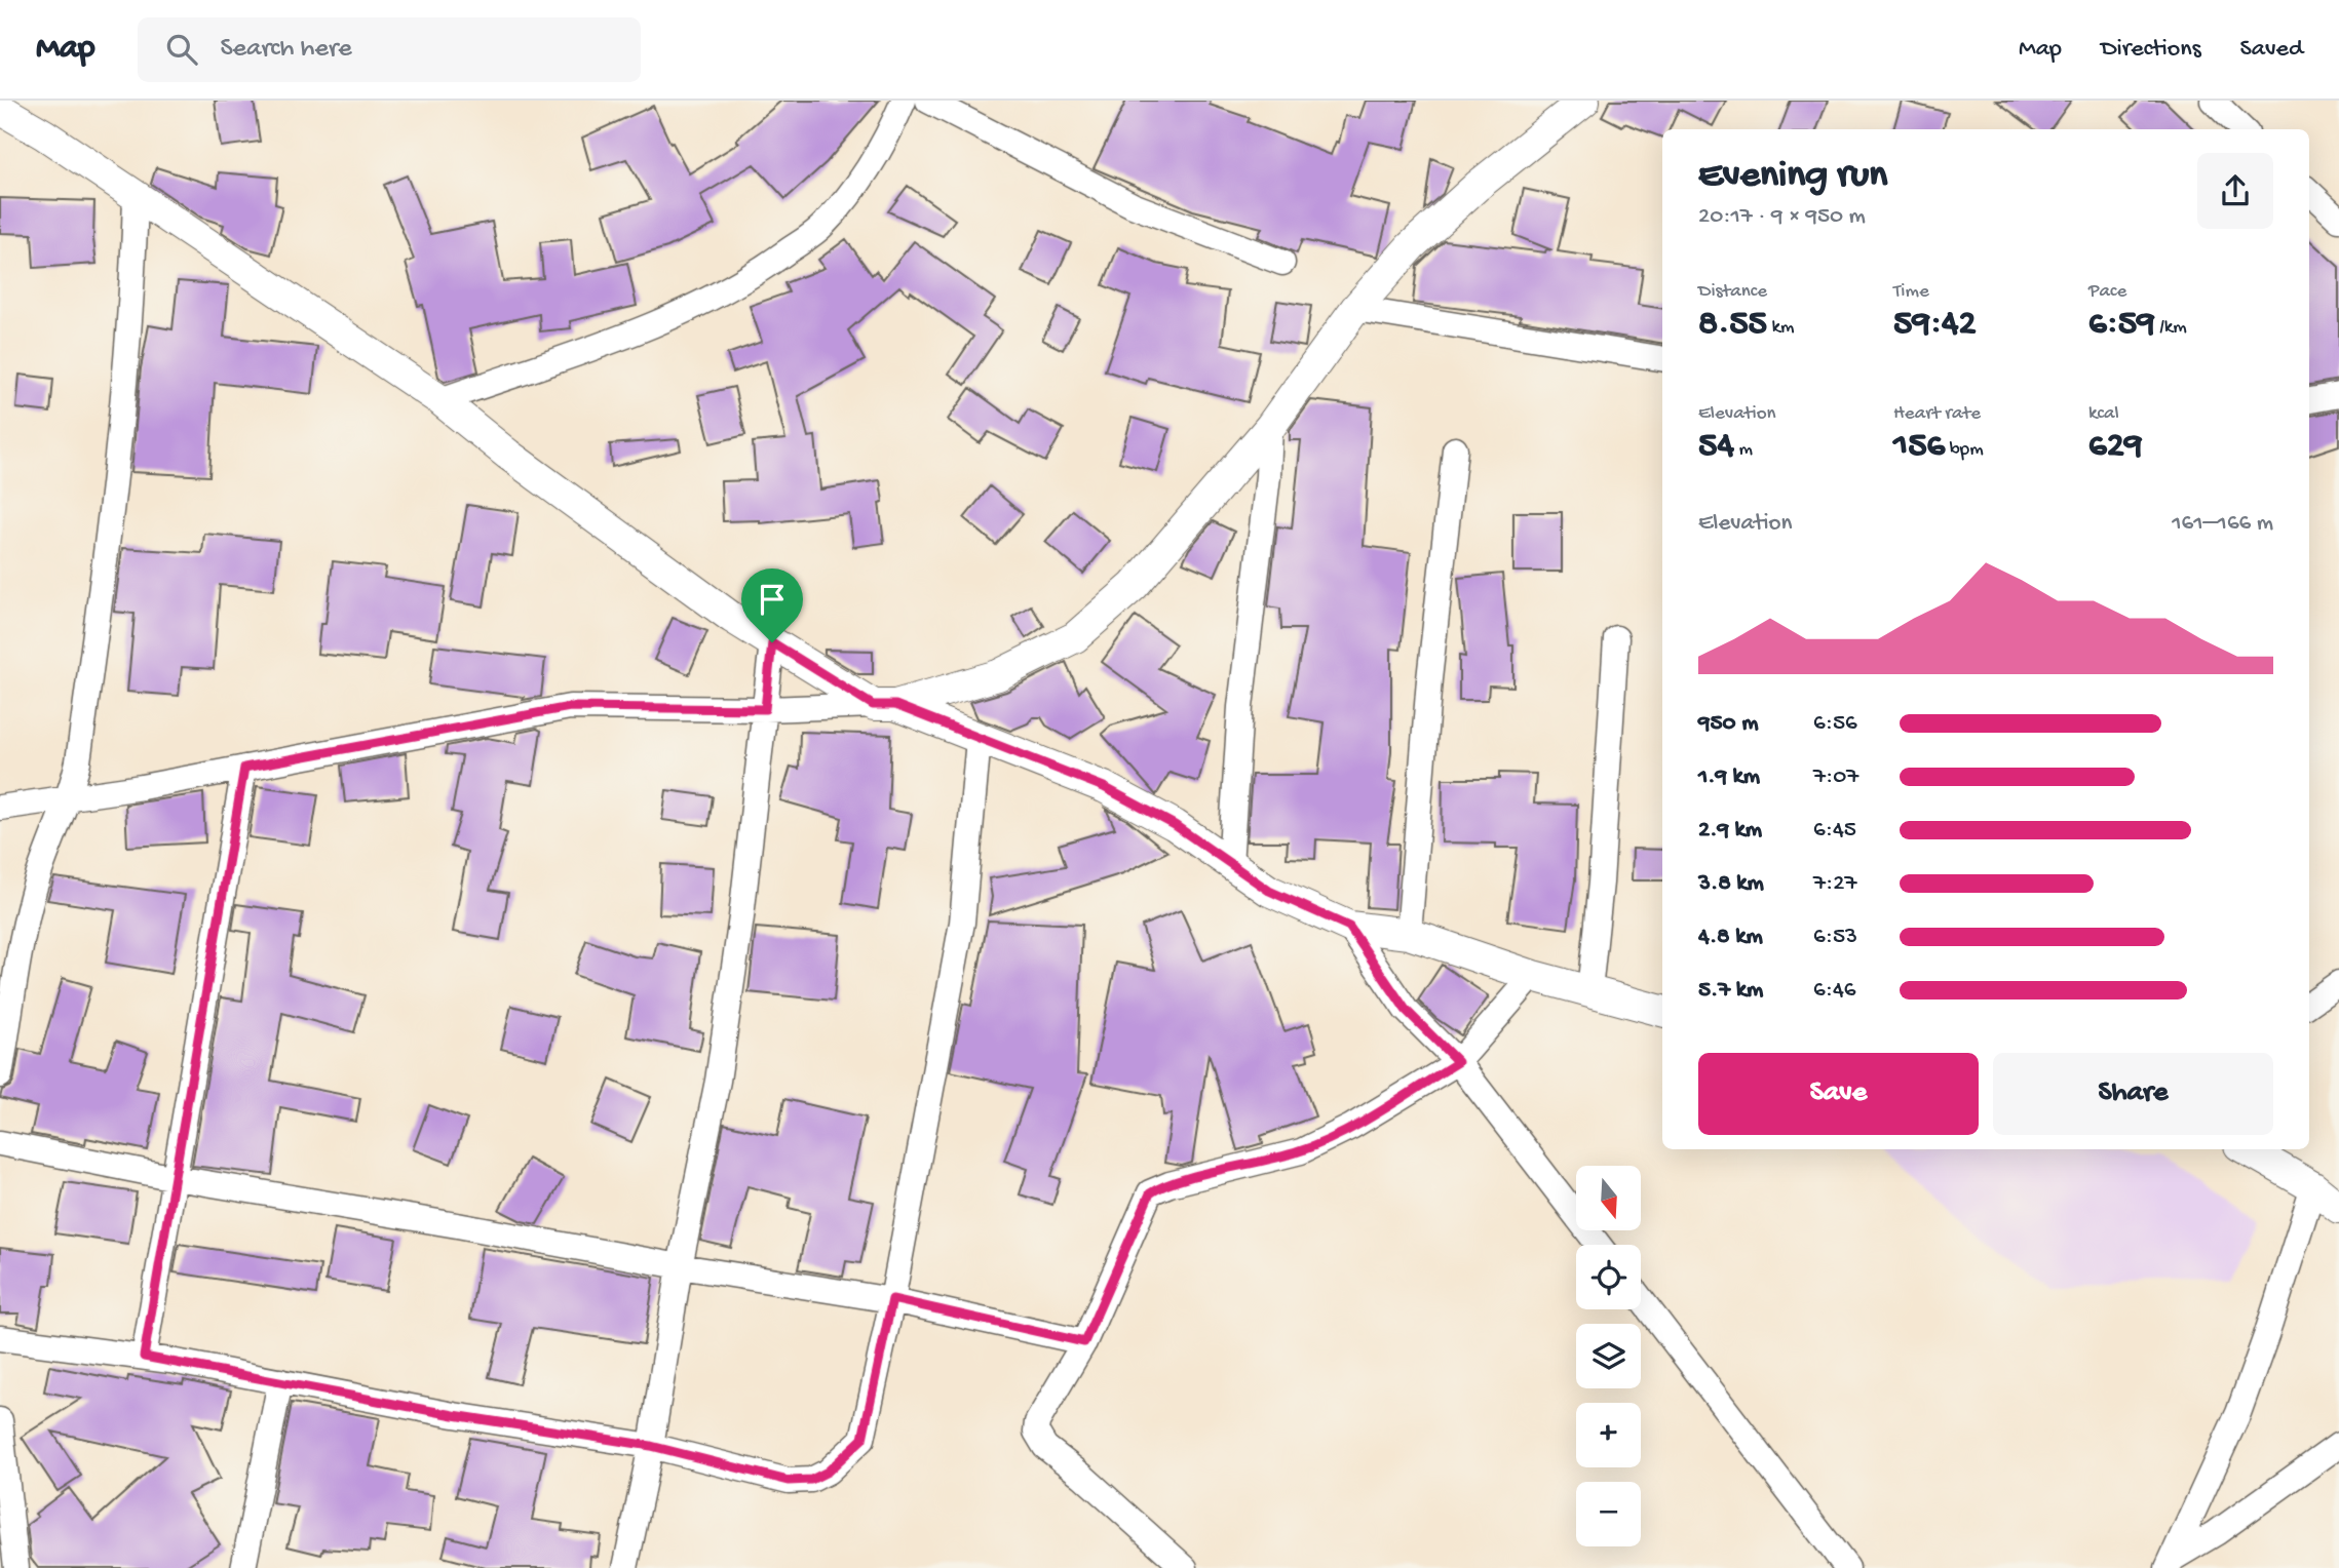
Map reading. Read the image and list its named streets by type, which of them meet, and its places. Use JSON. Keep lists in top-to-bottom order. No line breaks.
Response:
{"north":"bottom","page":{"header":"Map","search":"Search here","nav":["Map","Directions","Saved"],"heading":["Evening run","20:17 · 9 × 950 m"],"stats":[["Distance","8.55 km"],["Time","59:42"],["Pace","6:59 /km"],["Elevation","54 m"],["Heart rate","156 bpm"],["kcal","629"]],"chart":["Elevation","161–166 m"],"list":[{"name":"950 m","note":"6:56"},{"name":"1.9 km","note":"7:07"},{"name":"2.9 km","note":"6:45"},{"name":"3.8 km","note":"7:27"},{"name":"4.8 km","note":"6:53"},{"name":"5.7 km","note":"6:46"}],"buttons":["Save","Share"],"map_buttons":["+","−"]}}
